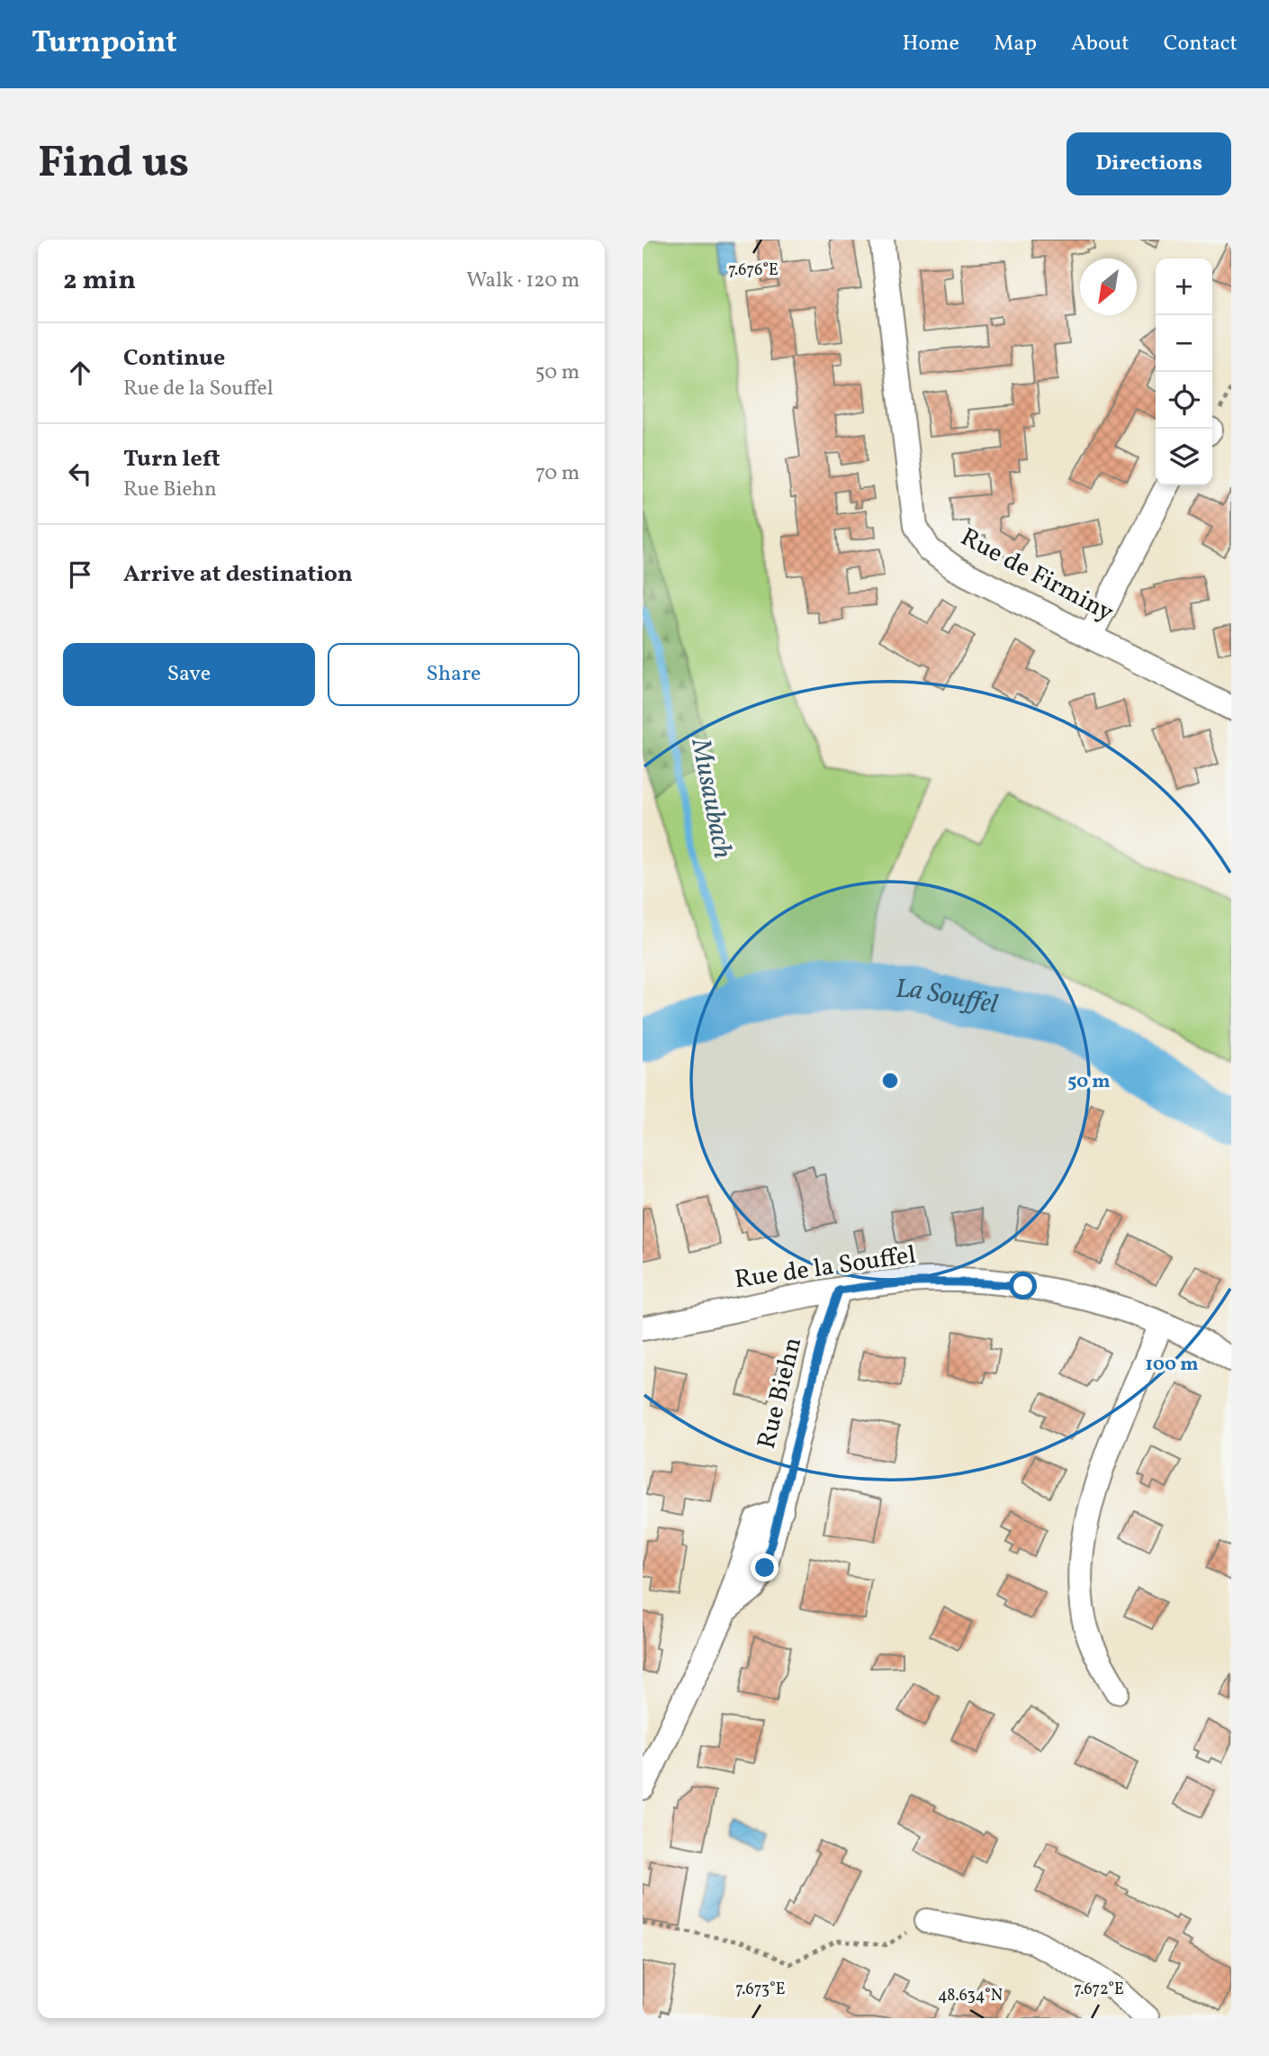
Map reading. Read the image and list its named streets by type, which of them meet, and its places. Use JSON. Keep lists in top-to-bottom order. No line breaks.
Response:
{"streets":{"street":["Rue de Firminy","Rue de la Souffel","Rue Biehn"]},"crossings":[["Rue de la Souffel","Rue Biehn"]],"water":["Musaubach","La Souffel"],"north":"bottom left","page":{"header":"Turnpoint","nav":["Home","Map","About","Contact"],"buttons":["Directions",["Save","Share"]],"title":"Find us","heading":["2 min","Walk · 120 m"],"map_buttons":["+","−"],"list":[["Continue","Rue de la Souffel","50 m"],["Turn left","Rue Biehn","70 m"],"Arrive at destination"]},"coordinates":["7.676°E","7.673°E","7.672°E","48.634°N"],"rings":["50 m","100 m"]}
